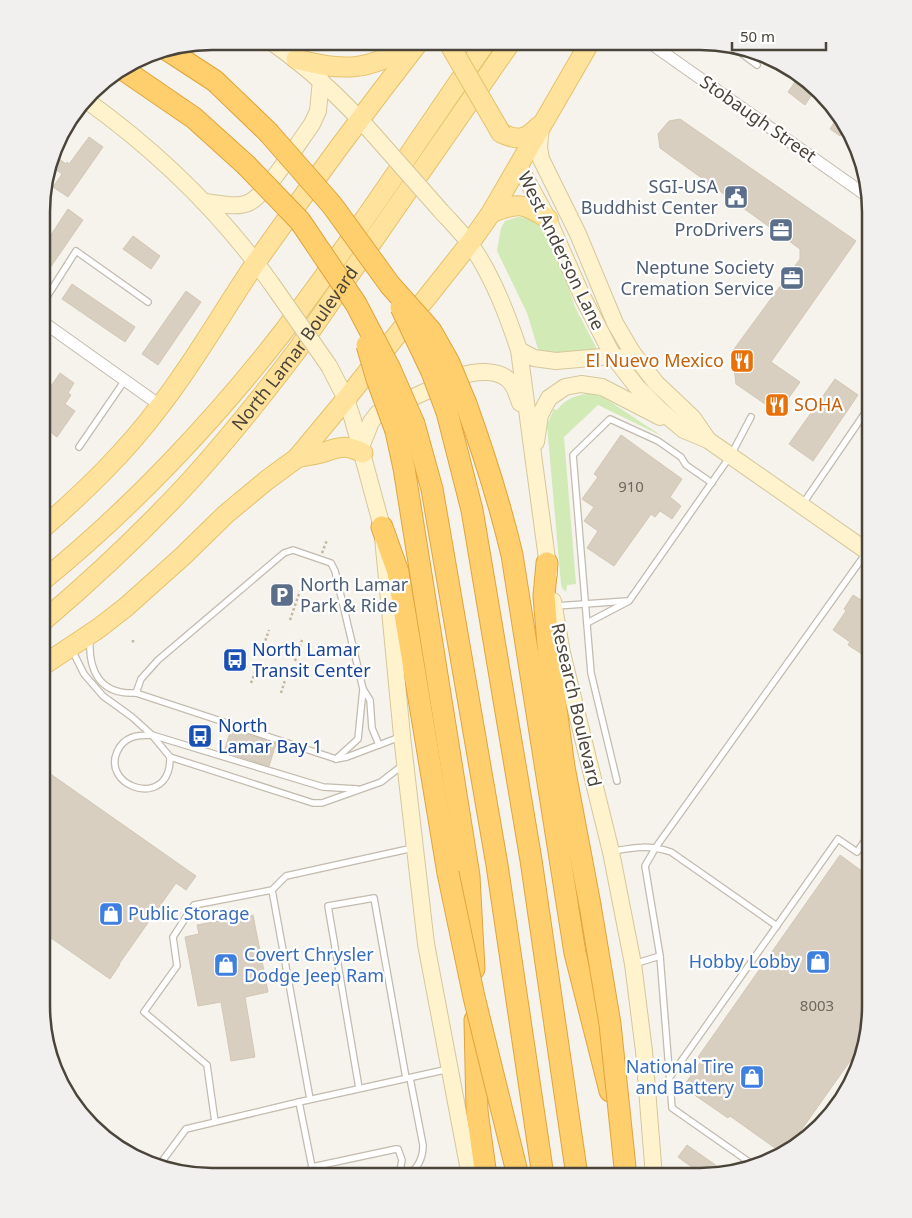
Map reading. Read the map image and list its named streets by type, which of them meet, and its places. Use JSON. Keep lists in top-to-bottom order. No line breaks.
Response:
{"streets":{"main road":["West Anderson Lane","North Lamar Boulevard","Research Boulevard"],"street":["Stobaugh Street"]},"places":{"public building":["SGI-USA Buddhist Center"],"office":["ProDrivers","Neptune Society Cremation Service"],"restaurant":["El Nuevo Mexico","SOHA"],"parking":["North Lamar Park & Ride"],"bus stop":["North Lamar Transit Center","North Lamar Bay 1"],"shop":["Public Storage","Hobby Lobby","Covert Chrysler Dodge Jeep Ram","National Tire and Battery"]},"house_numbers":["910","8003"],"scale_bar":"50 m"}
